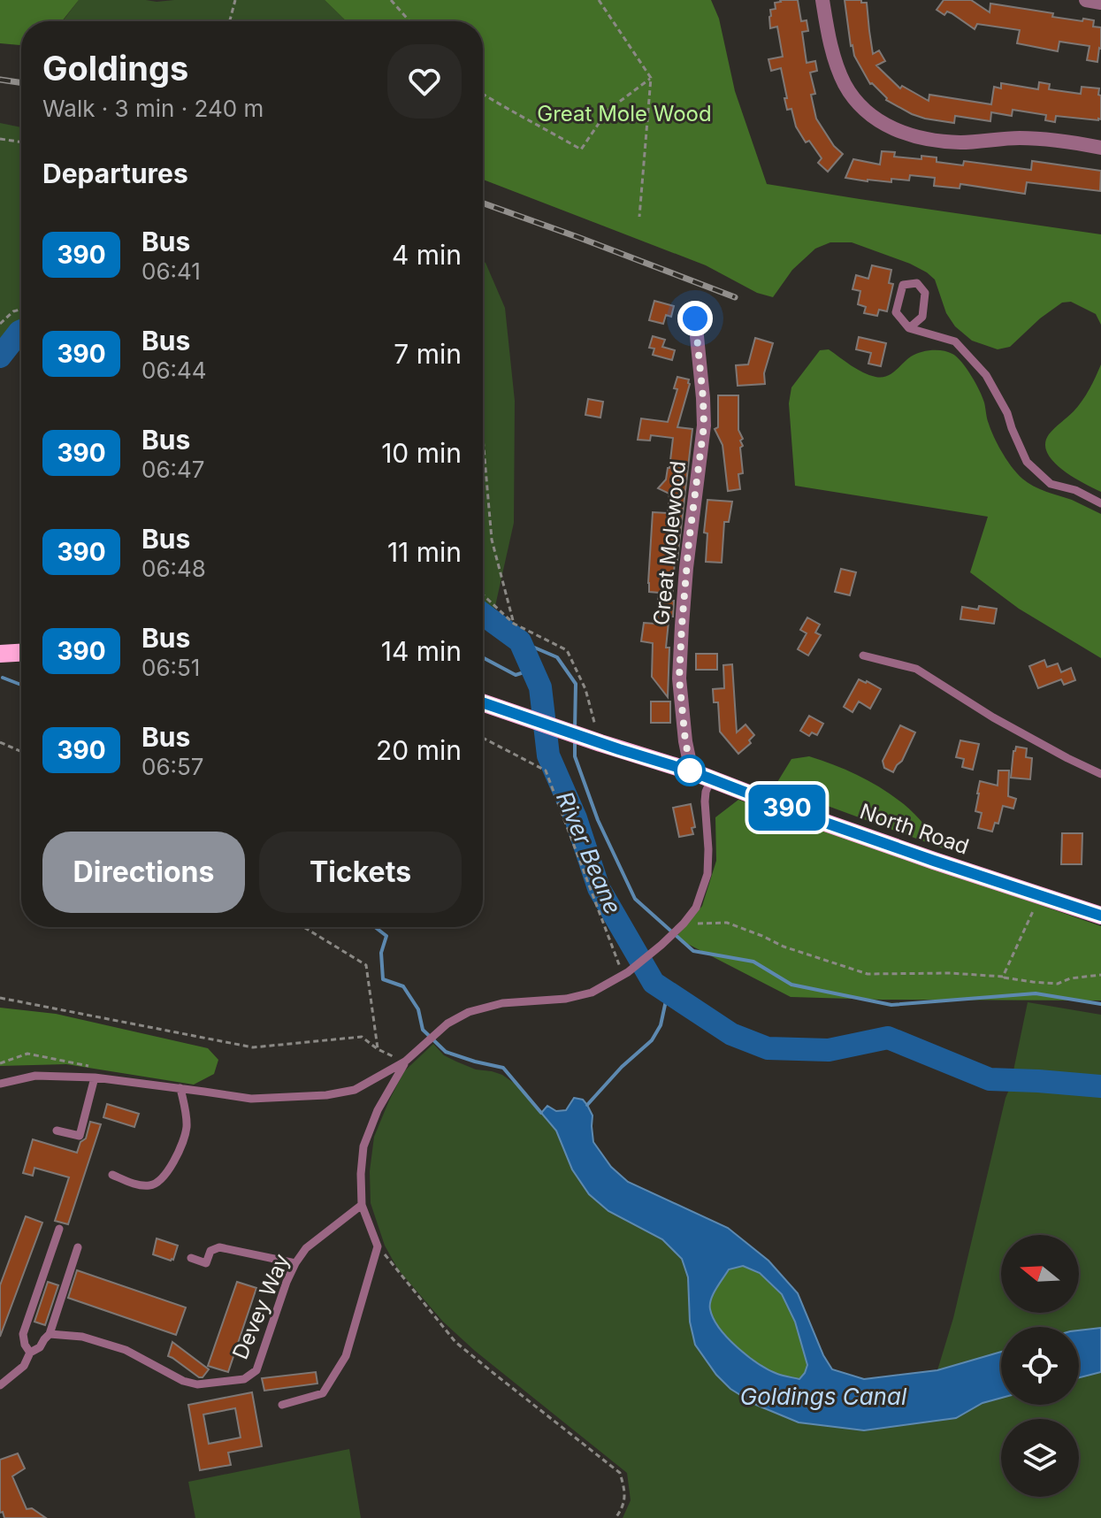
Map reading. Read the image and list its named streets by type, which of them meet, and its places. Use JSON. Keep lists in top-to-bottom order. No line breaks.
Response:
{"streets":{"main road":["North Road"],"street":["Great Molewood"],"lane":["Devey Way"]},"crossings":[["Great Molewood","North Road"]],"water":["River Beane","Goldings Canal"],"parks":["Great Mole Wood"],"lines":["bus line 390"],"north":"left","page":{"on_map":"390","heading":[["Goldings","Walk · 3 min · 240 m"],"Departures"],"list":[{"mark":"390","name":"Bus","note":"06:41","value":"4 min"},{"mark":"390","name":"Bus","note":"06:44","value":"7 min"},{"mark":"390","name":"Bus","note":"06:47","value":"10 min"},{"mark":"390","name":"Bus","note":"06:48","value":"11 min"},{"mark":"390","name":"Bus","note":"06:51","value":"14 min"},{"mark":"390","name":"Bus","note":"06:57","value":"20 min"}],"buttons":["Directions","Tickets"]}}
